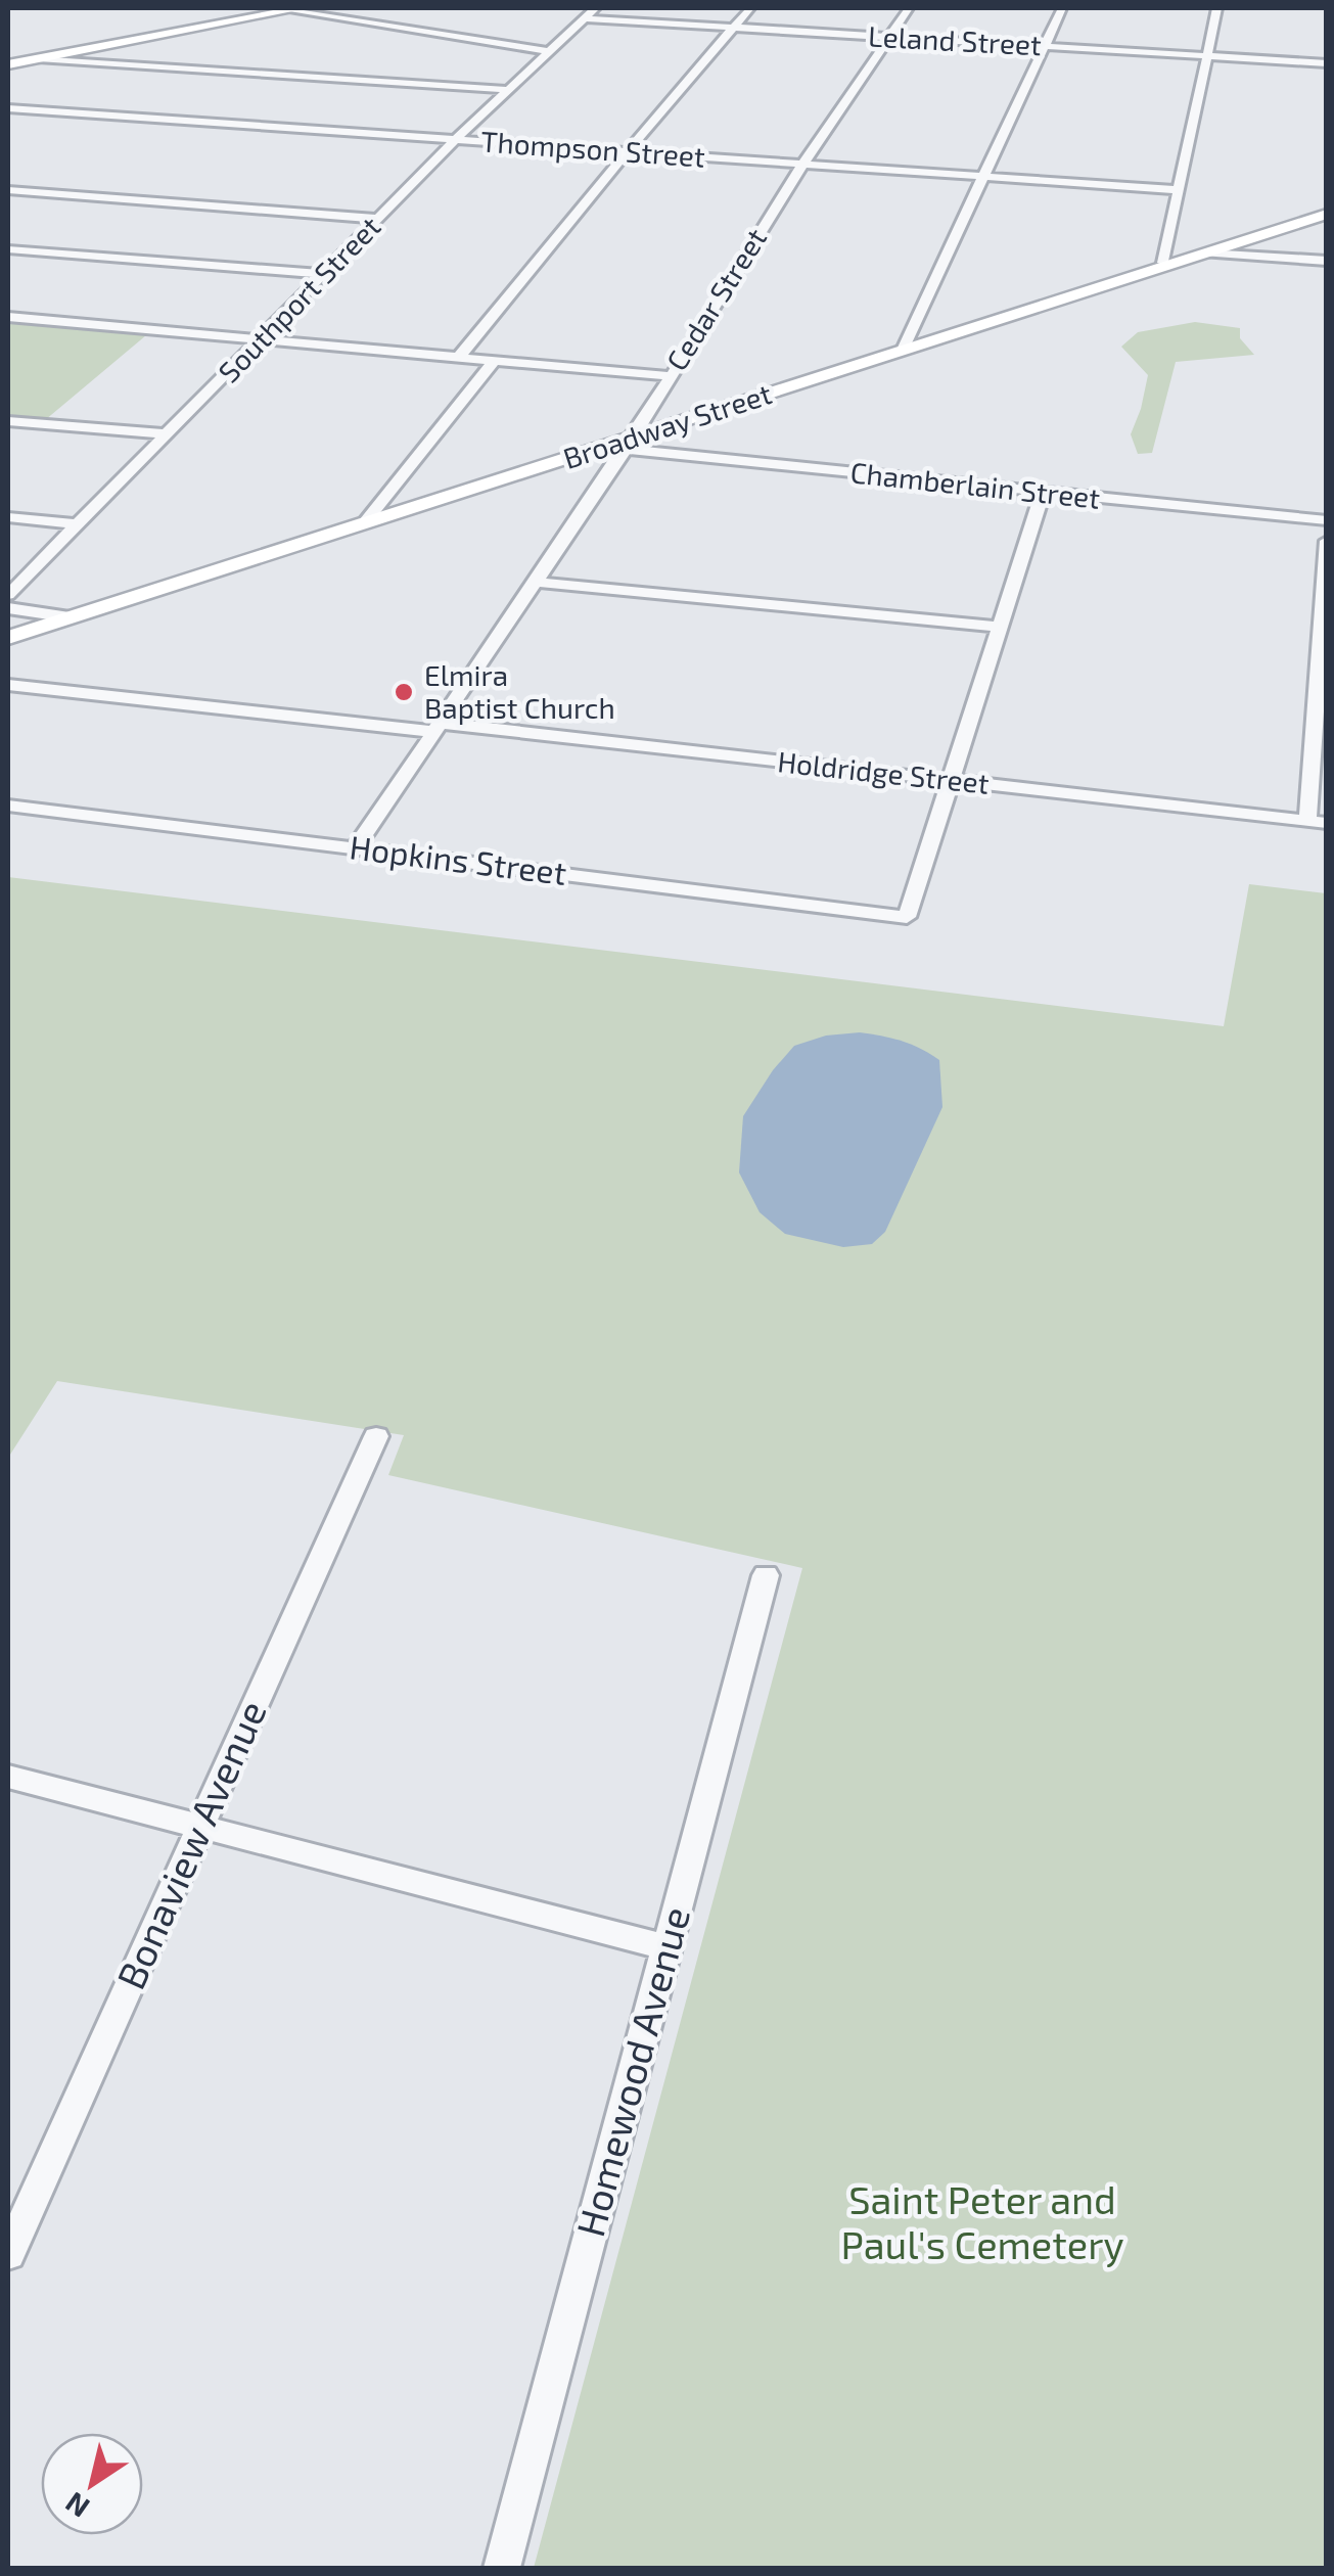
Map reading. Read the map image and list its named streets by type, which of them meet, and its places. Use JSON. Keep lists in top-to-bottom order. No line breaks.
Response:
{"streets":{"street":["Leland Street","Thompson Street","Southport Street","Cedar Street","Broadway Street","Chamberlain Street","Holdridge Street","Hopkins Street","Bonaview Avenue","Homewood Avenue"]},"crossings":[["Leland Street","Southport Street"],["Leland Street","Cedar Street"],["Thompson Street","Southport Street"],["Thompson Street","Cedar Street"],["Cedar Street","Broadway Street"],["Cedar Street","Chamberlain Street"],["Cedar Street","Holdridge Street"],["Cedar Street","Hopkins Street"],["Broadway Street","Chamberlain Street"],["Holdridge Street","Hopkins Street"]],"parks":["Saint Peter and Paul's Cemetery"],"places":["Elmira Baptist Church"],"north":"bottom left"}
